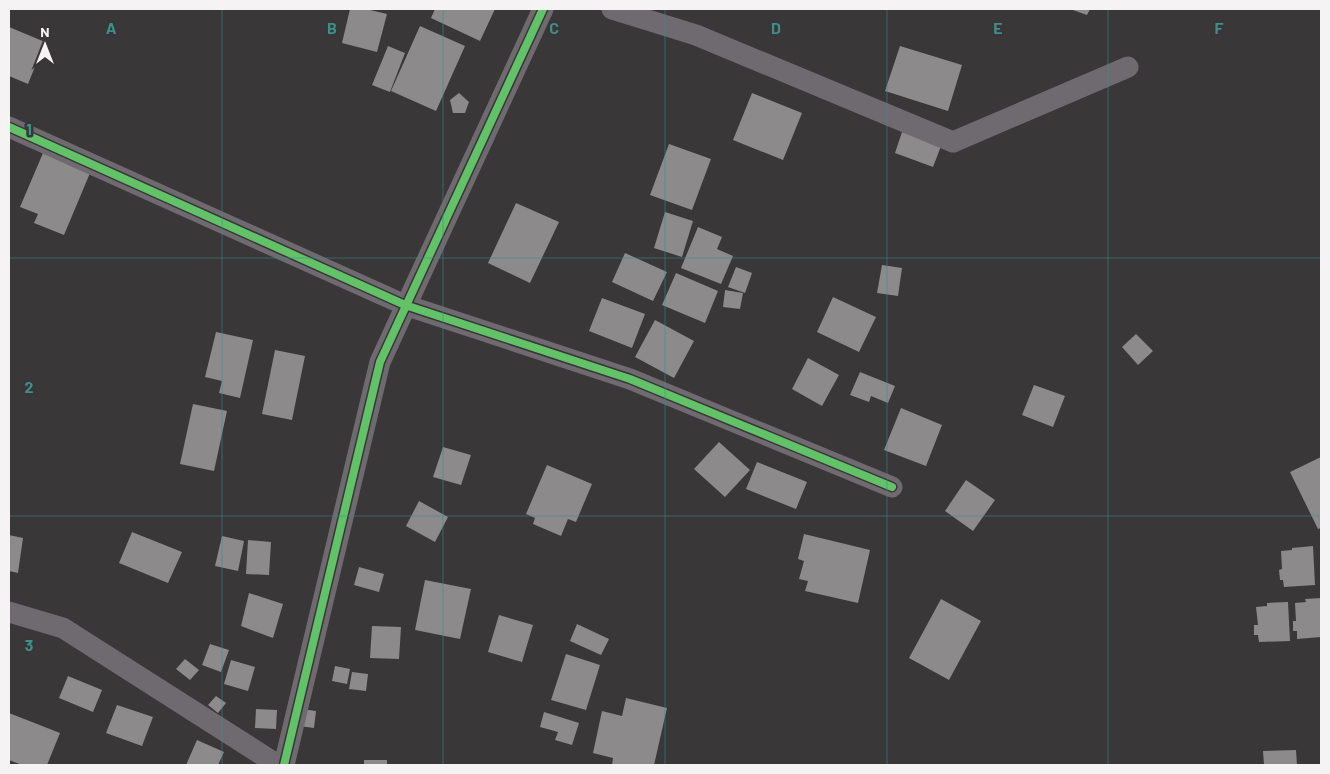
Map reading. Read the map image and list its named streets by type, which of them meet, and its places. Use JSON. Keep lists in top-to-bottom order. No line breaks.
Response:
{"north":"top","grid":{"columns":["A","B","C","D","E","F"],"rows":["1","2","3"]}}
